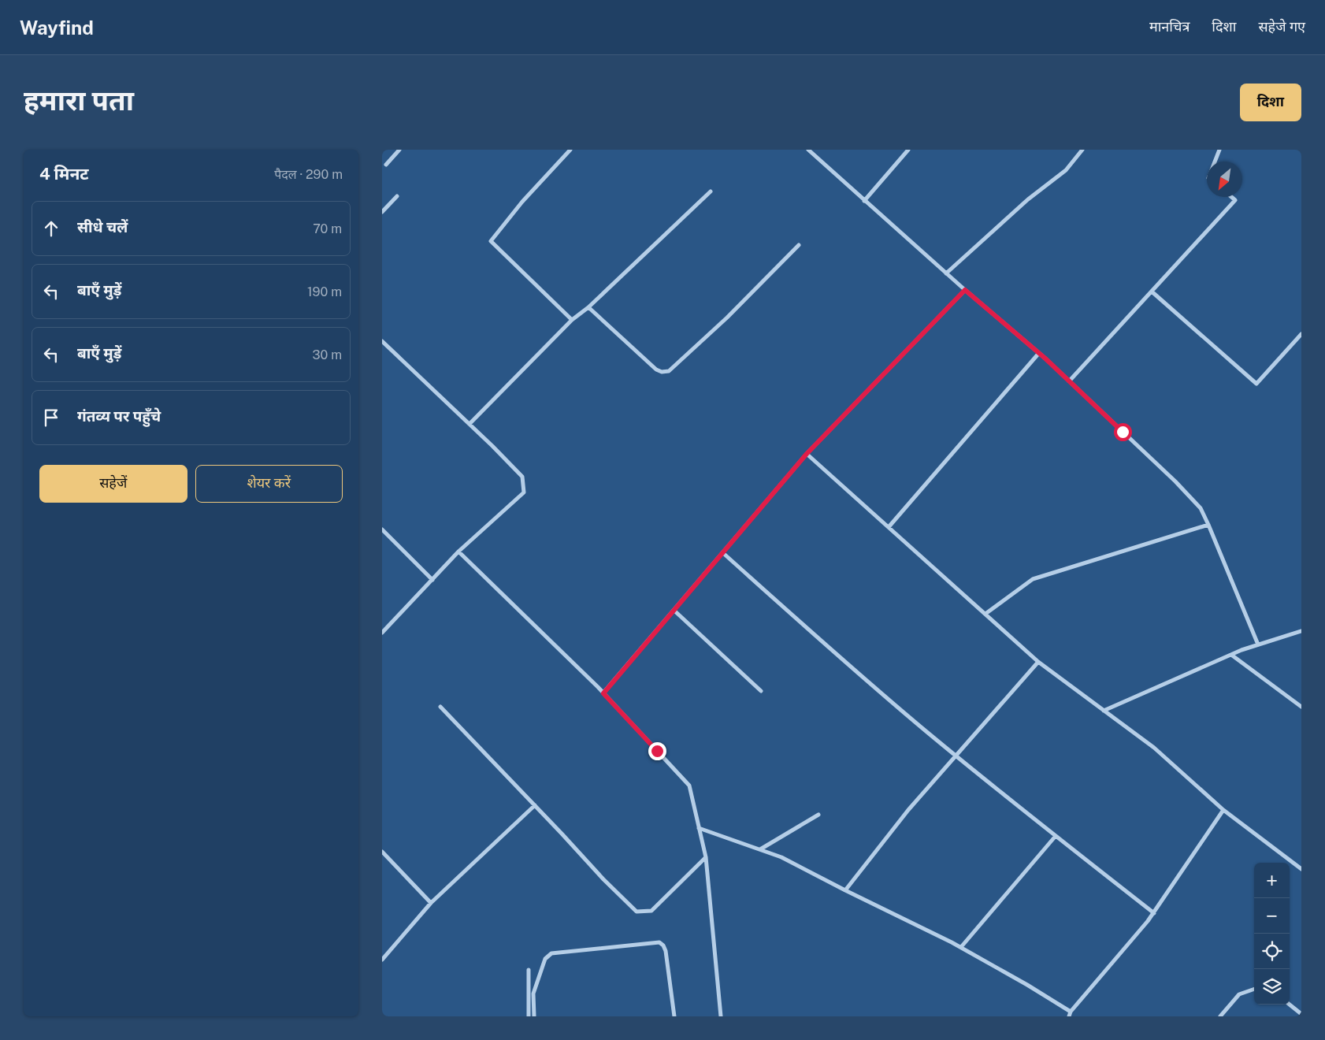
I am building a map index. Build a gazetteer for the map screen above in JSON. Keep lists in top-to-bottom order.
{
  "north": "bottom left",
  "page": {
    "header": "Wayfind",
    "nav": ["मानचित्र", "दिशा", "सहेजे गए"],
    "buttons": [
      "दिशा",
      ["सहेजें", "शेयर करें"]
    ],
    "title": "हमारा पता",
    "heading": ["4 मिनट", "पैदल · 290 m"],
    "list": [
      ["सीधे चलें", "70 m"],
      ["बाएँ मुड़ें", "190 m"],
      ["बाएँ मुड़ें", "30 m"],
      "गंतव्य पर पहुँचे"
    ],
    "map_buttons": ["+", "−"]
  }
}
